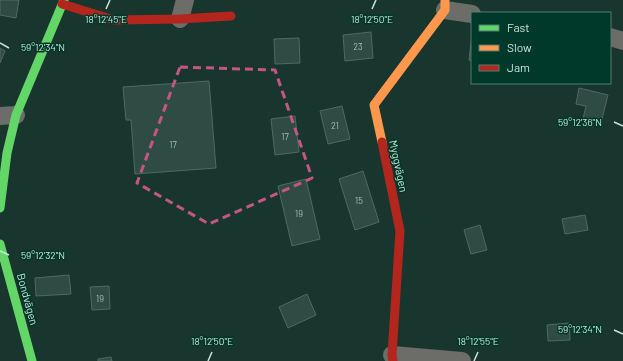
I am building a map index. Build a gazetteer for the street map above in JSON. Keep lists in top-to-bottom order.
{
  "streets": {
    "street": ["Myggvägen", "Bondvägen"]
  },
  "house_numbers": [
    "23",
    "21",
    "17",
    "17",
    "15",
    "19",
    "19"
  ],
  "legend": ["Fast", "Slow", "Jam"],
  "coordinates": [
    "18°12'45\"E",
    "18°12'50\"E",
    "59°12'34\"N",
    "59°12'36\"N",
    "59°12'32\"N",
    "18°12'55\"E"
  ]
}
